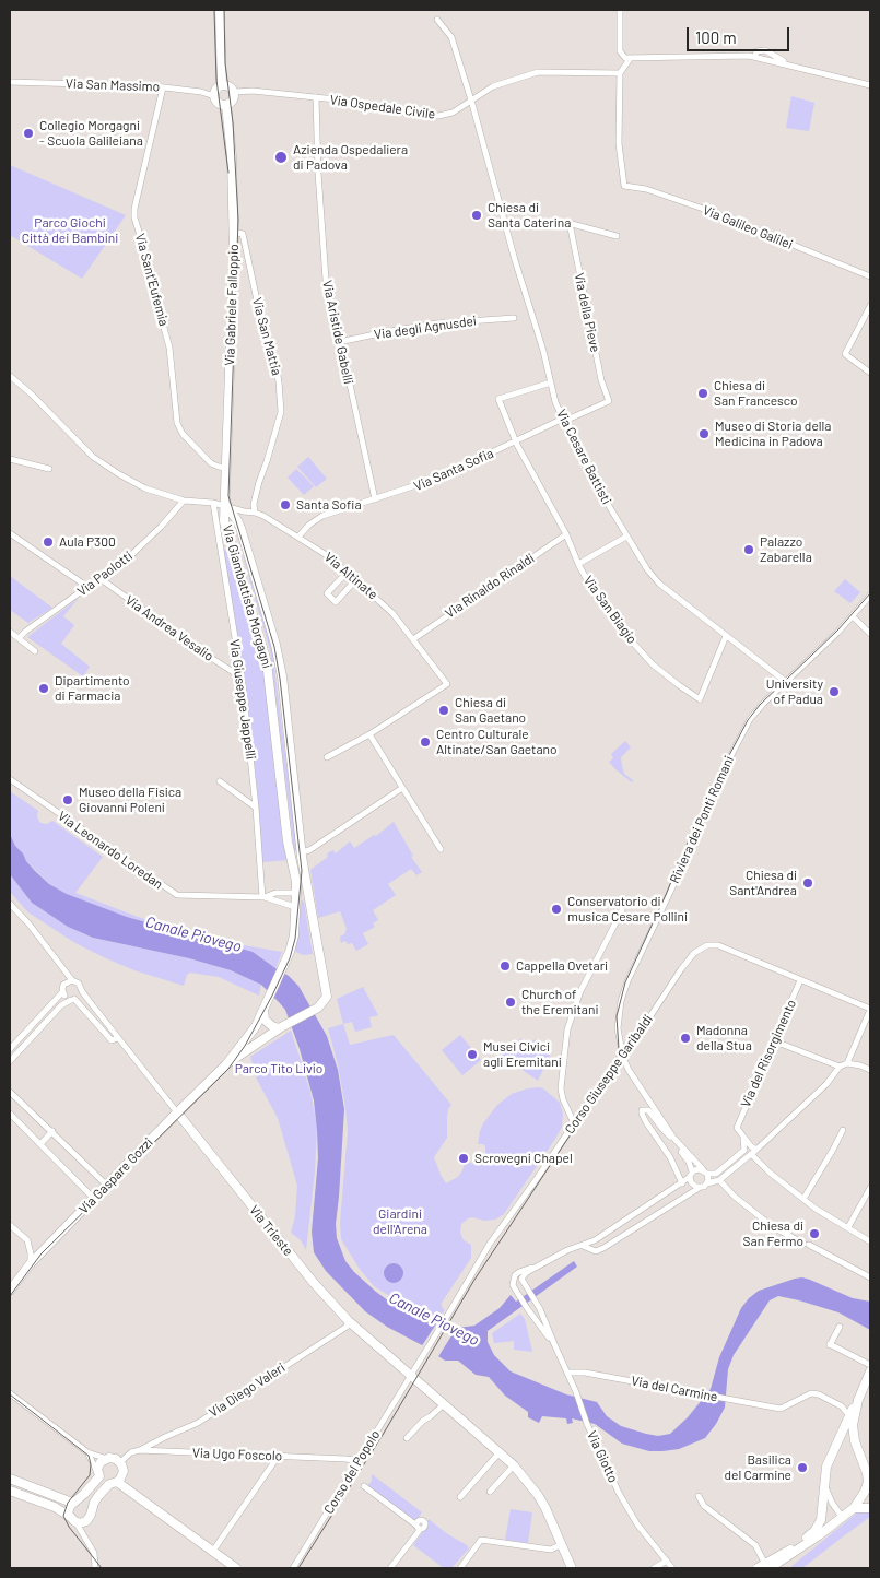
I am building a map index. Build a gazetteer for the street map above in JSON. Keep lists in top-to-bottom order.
{
  "streets": {
    "street": [
      "Via San Massimo",
      "Via Ospedale Civile",
      "Via Galileo Galilei",
      "Via Sant'Eufemia",
      "Via Gabriele Falloppio",
      "Via della Pieve",
      "Via degli Agnusdei",
      "Via Aristide Gabelli",
      "Via San Mattia",
      "Via Cesare Battisti",
      "Via Santa Sofia",
      "Via Paolotti",
      "Via Altinate",
      "Via Rinaldo Rinaldi",
      "Via Giambattista Morgagni",
      "Via San Biagio",
      "Via Andrea Vesalio",
      "Via Giuseppe Jappelli",
      "Riviera dei Ponti Romani",
      "Via Leonardo Loredan",
      "Via del Risorgimento",
      "Corso Giuseppe Garibaldi",
      "Via Gaspare Gozzi",
      "Via Trieste",
      "Via del Carmine",
      "Via Diego Valeri",
      "Via Ugo Foscolo",
      "Via Giotto",
      "Corso del Popolo"
    ]
  },
  "crossings": [
    ["Via San Massimo", "Via Ospedale Civile"],
    ["Via San Massimo", "Via Sant'Eufemia"],
    ["Via San Massimo", "Via Gabriele Falloppio"],
    ["Via Ospedale Civile", "Via Galileo Galilei"],
    ["Via Ospedale Civile", "Via Gabriele Falloppio"],
    ["Via Ospedale Civile", "Via Aristide Gabelli"],
    ["Via Ospedale Civile", "Via Cesare Battisti"],
    ["Via Sant'Eufemia", "Via Gabriele Falloppio"],
    ["Via Gabriele Falloppio", "Via San Mattia"],
    ["Via Gabriele Falloppio", "Via Altinate"],
    ["Via Gabriele Falloppio", "Via Giambattista Morgagni"],
    ["Via della Pieve", "Via Santa Sofia"],
    ["Via degli Agnusdei", "Via Aristide Gabelli"],
    ["Via Aristide Gabelli", "Via Santa Sofia"],
    ["Via San Mattia", "Via Altinate"],
    ["Via Cesare Battisti", "Via Santa Sofia"],
    ["Via Cesare Battisti", "Via San Biagio"],
    ["Via Cesare Battisti", "Riviera dei Ponti Romani"],
    ["Via Santa Sofia", "Via Altinate"],
    ["Via Santa Sofia", "Via San Biagio"],
    ["Via Paolotti", "Via Altinate"],
    ["Via Paolotti", "Via Andrea Vesalio"],
    ["Via Altinate", "Via Rinaldo Rinaldi"],
    ["Via Altinate", "Via Giambattista Morgagni"],
    ["Via Altinate", "Via Giuseppe Jappelli"],
    ["Via Rinaldo Rinaldi", "Via San Biagio"],
    ["Via Giambattista Morgagni", "Via Gaspare Gozzi"],
    ["Via Andrea Vesalio", "Via Giuseppe Jappelli"],
    ["Via Giuseppe Jappelli", "Via Leonardo Loredan"],
    ["Riviera dei Ponti Romani", "Corso Giuseppe Garibaldi"],
    ["Via del Risorgimento", "Corso Giuseppe Garibaldi"],
    ["Corso Giuseppe Garibaldi", "Via Trieste"],
    ["Corso Giuseppe Garibaldi", "Corso del Popolo"],
    ["Via Gaspare Gozzi", "Via Trieste"],
    ["Via Trieste", "Via Diego Valeri"],
    ["Via Trieste", "Corso del Popolo"],
    ["Via del Carmine", "Via Giotto"],
    ["Via Diego Valeri", "Via Ugo Foscolo"],
    ["Via Ugo Foscolo", "Corso del Popolo"]
  ],
  "water": ["Canale Piovego"],
  "parks": ["Parco Giochi Città dei Bambini", "Parco Tito Livio", "Giardini dell'Arena"],
  "places": [
    "Collegio Morgagni - Scuola Galileiana",
    "Azienda Ospedaliera di Padova",
    "Chiesa di Santa Caterina",
    "Chiesa di San Francesco",
    "Museo di Storia della Medicina in Padova",
    "Santa Sofia",
    "Aula P300",
    "Palazzo Zabarella",
    "Dipartimento di Farmacia",
    "University of Padua",
    "Chiesa di San Gaetano",
    "Centro Culturale Altinate/San Gaetano",
    "Museo della Fisica Giovanni Poleni",
    "Chiesa di Sant'Andrea",
    "Conservatorio di musica Cesare Pollini",
    "Cappella Ovetari",
    "Church of the Eremitani",
    "Madonna della Stua",
    "Musei Civici agli Eremitani",
    "Scrovegni Chapel",
    "Chiesa di San Fermo",
    "Basilica del Carmine"
  ],
  "scale_bar": "100 m"
}
